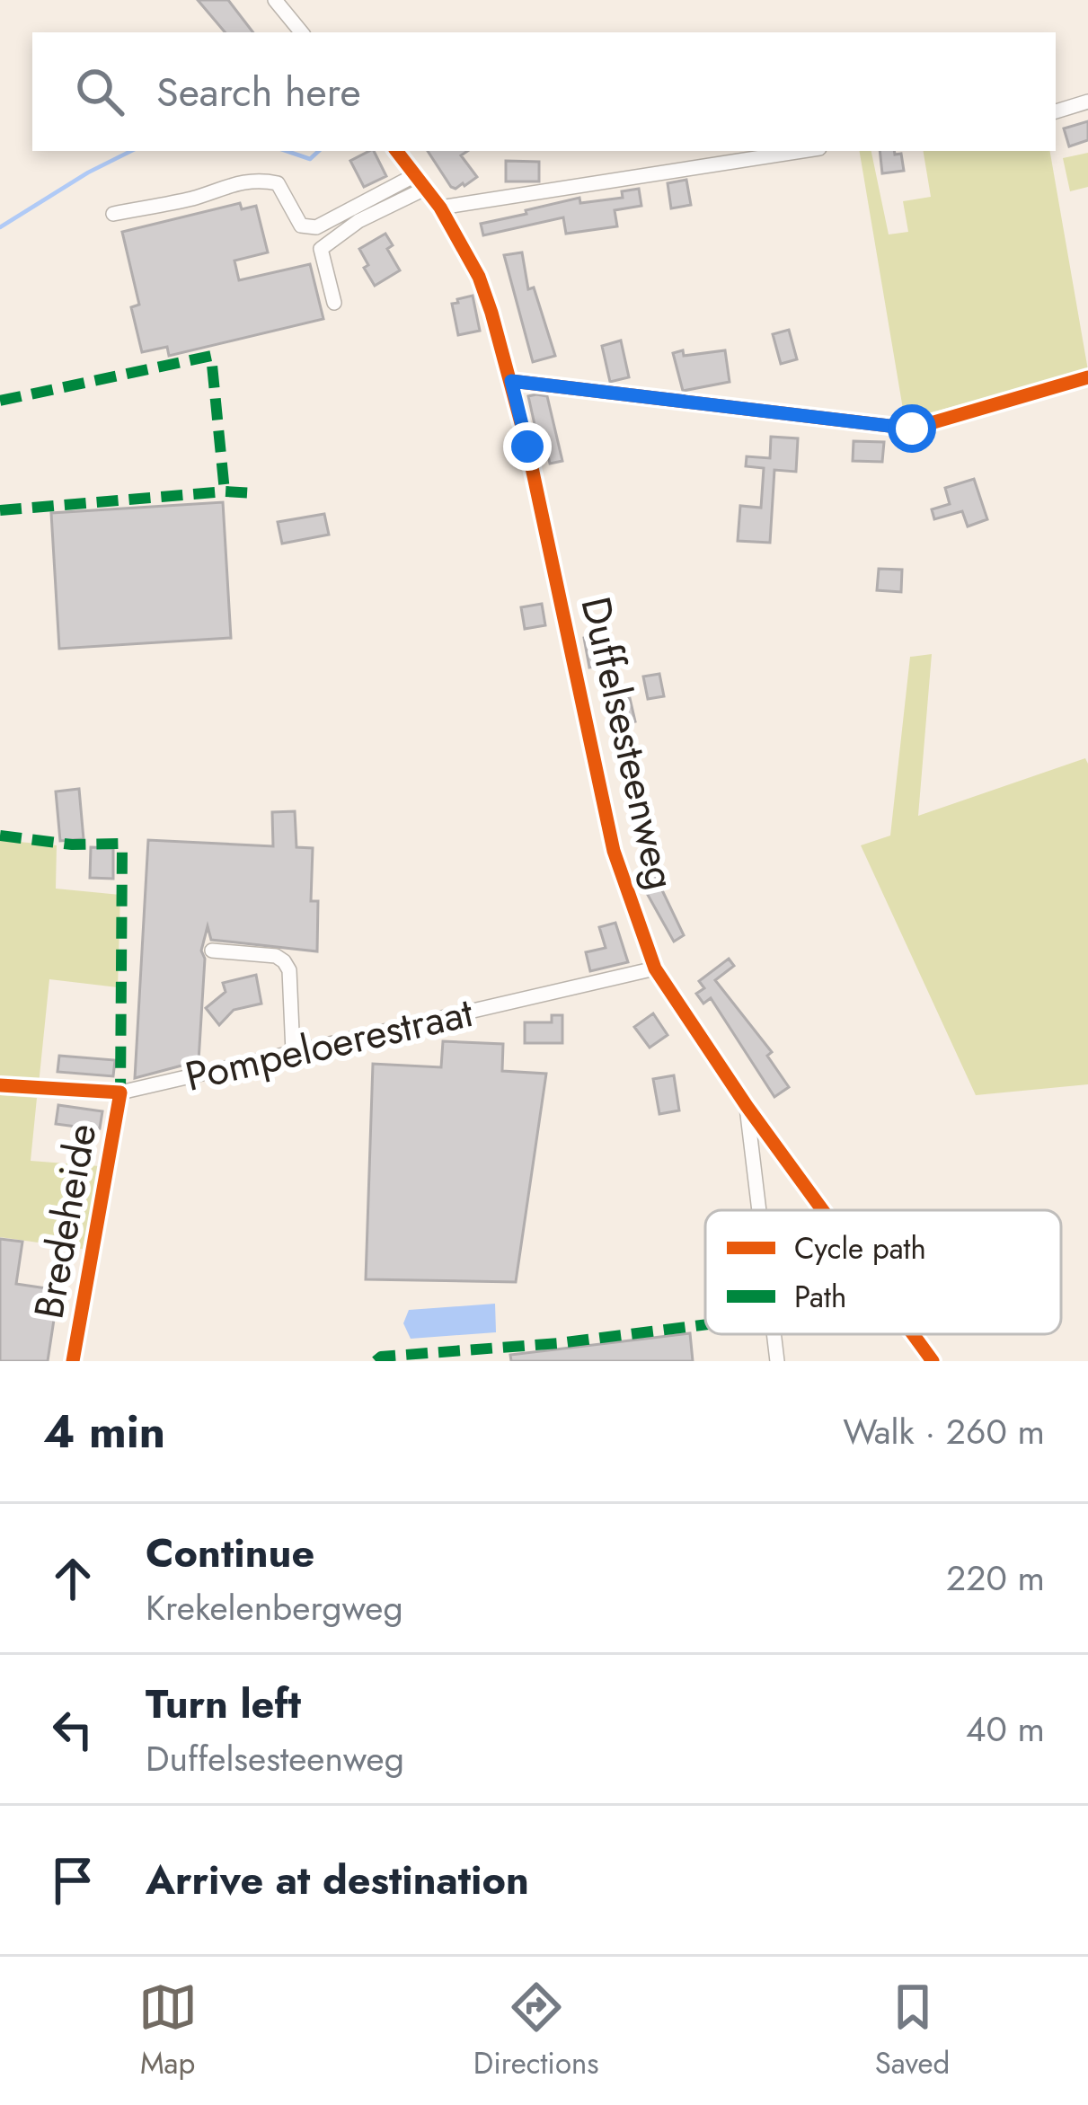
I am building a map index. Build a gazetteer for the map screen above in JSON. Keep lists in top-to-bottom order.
{
  "streets": {
    "street": ["Duffelsesteenweg", "Pompeloerestraat", "Bredeheide"]
  },
  "crossings": [
    ["Duffelsesteenweg", "Pompeloerestraat"],
    ["Pompeloerestraat", "Bredeheide"]
  ],
  "legend": ["Cycle path", "Path"],
  "page": {
    "search": "Search here",
    "heading": ["4 min", "Walk · 260 m"],
    "list": [
      ["Continue", "Krekelenbergweg", "220 m"],
      ["Turn left", "Duffelsesteenweg", "40 m"],
      "Arrive at destination"
    ],
    "nav": ["Map", "Directions", "Saved"]
  }
}
